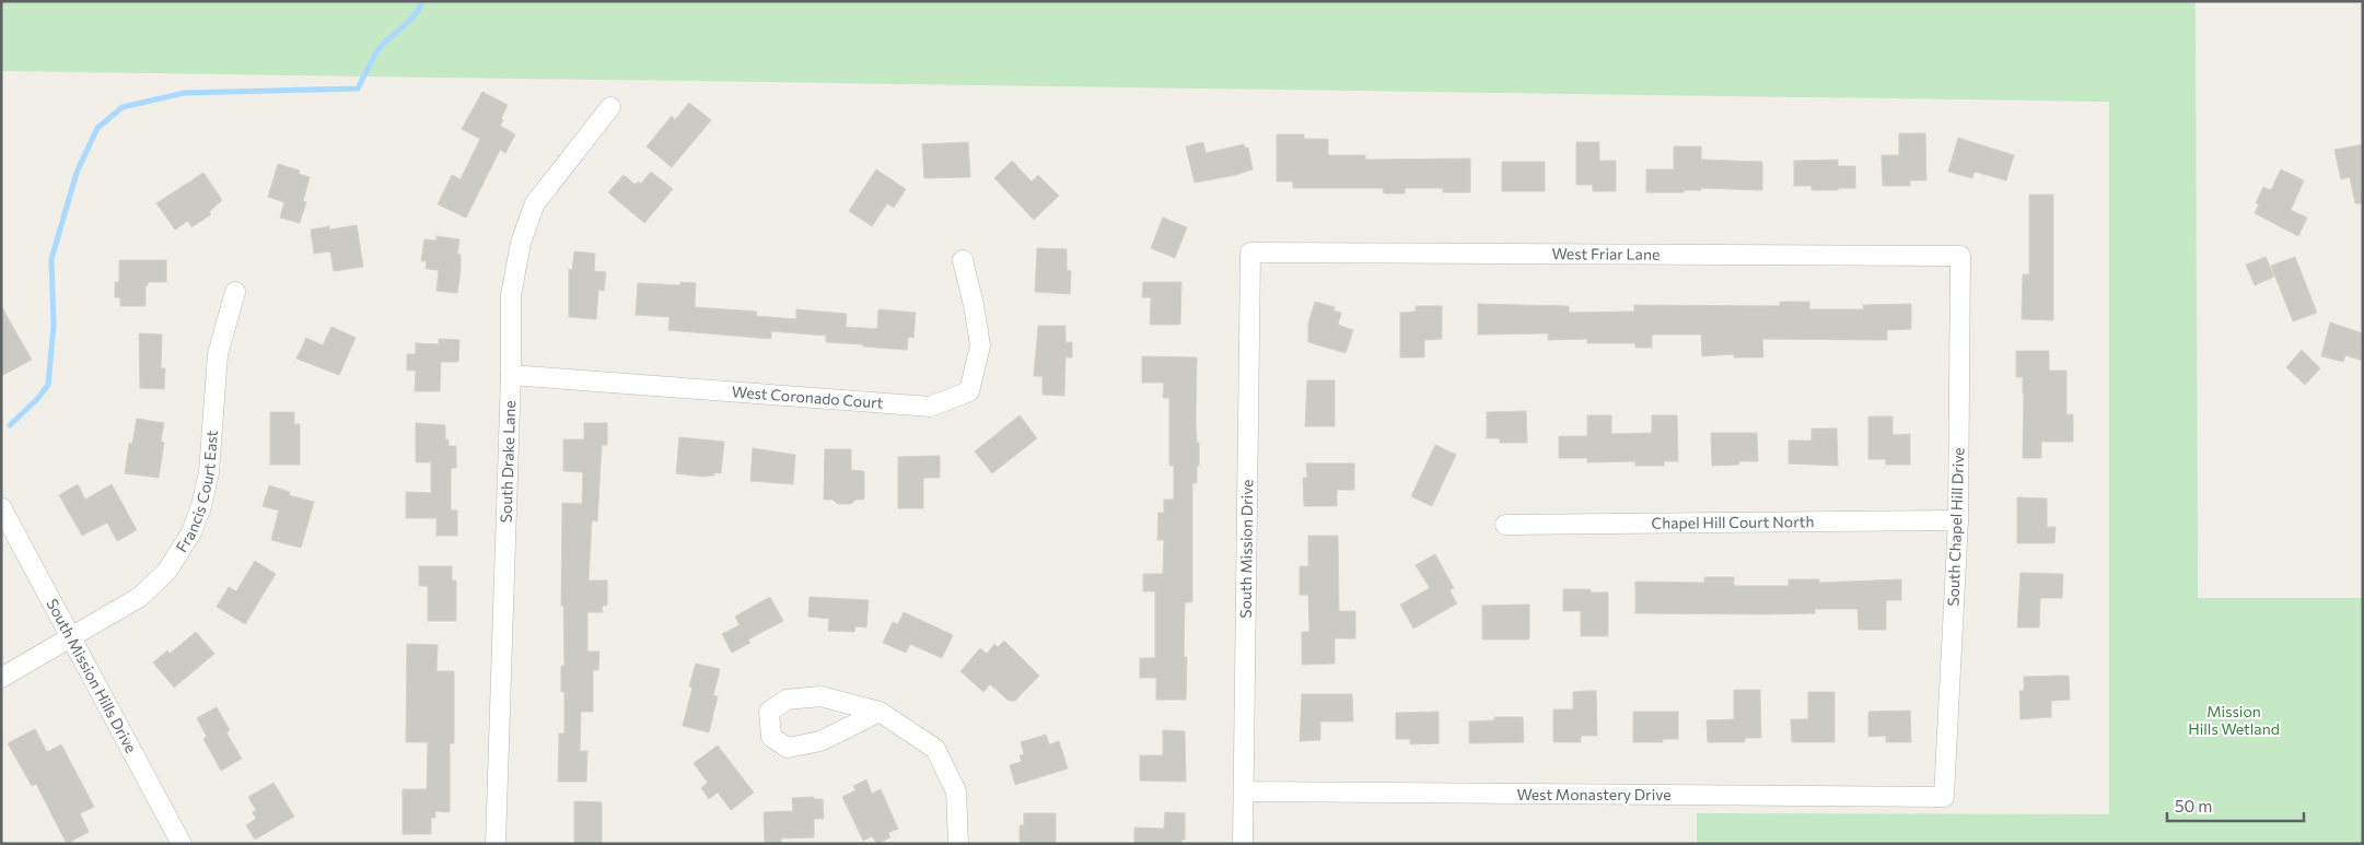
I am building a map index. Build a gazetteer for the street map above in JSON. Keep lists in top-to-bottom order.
{
  "streets": {
    "street": [
      "West Friar Lane",
      "West Coronado Court",
      "South Drake Lane",
      "Francis Court East",
      "Chapel Hill Court North",
      "South Chapel Hill Drive",
      "South Mission Drive",
      "South Mission Hills Drive",
      "West Monastery Drive"
    ]
  },
  "crossings": [
    ["West Friar Lane", "South Chapel Hill Drive"],
    ["West Friar Lane", "South Mission Drive"],
    ["West Coronado Court", "South Drake Lane"],
    ["Francis Court East", "South Mission Hills Drive"],
    ["Chapel Hill Court North", "South Chapel Hill Drive"],
    ["South Chapel Hill Drive", "West Monastery Drive"],
    ["South Mission Drive", "West Monastery Drive"]
  ],
  "parks": ["Mission Hills Wetland"],
  "scale_bar": "50 m"
}
